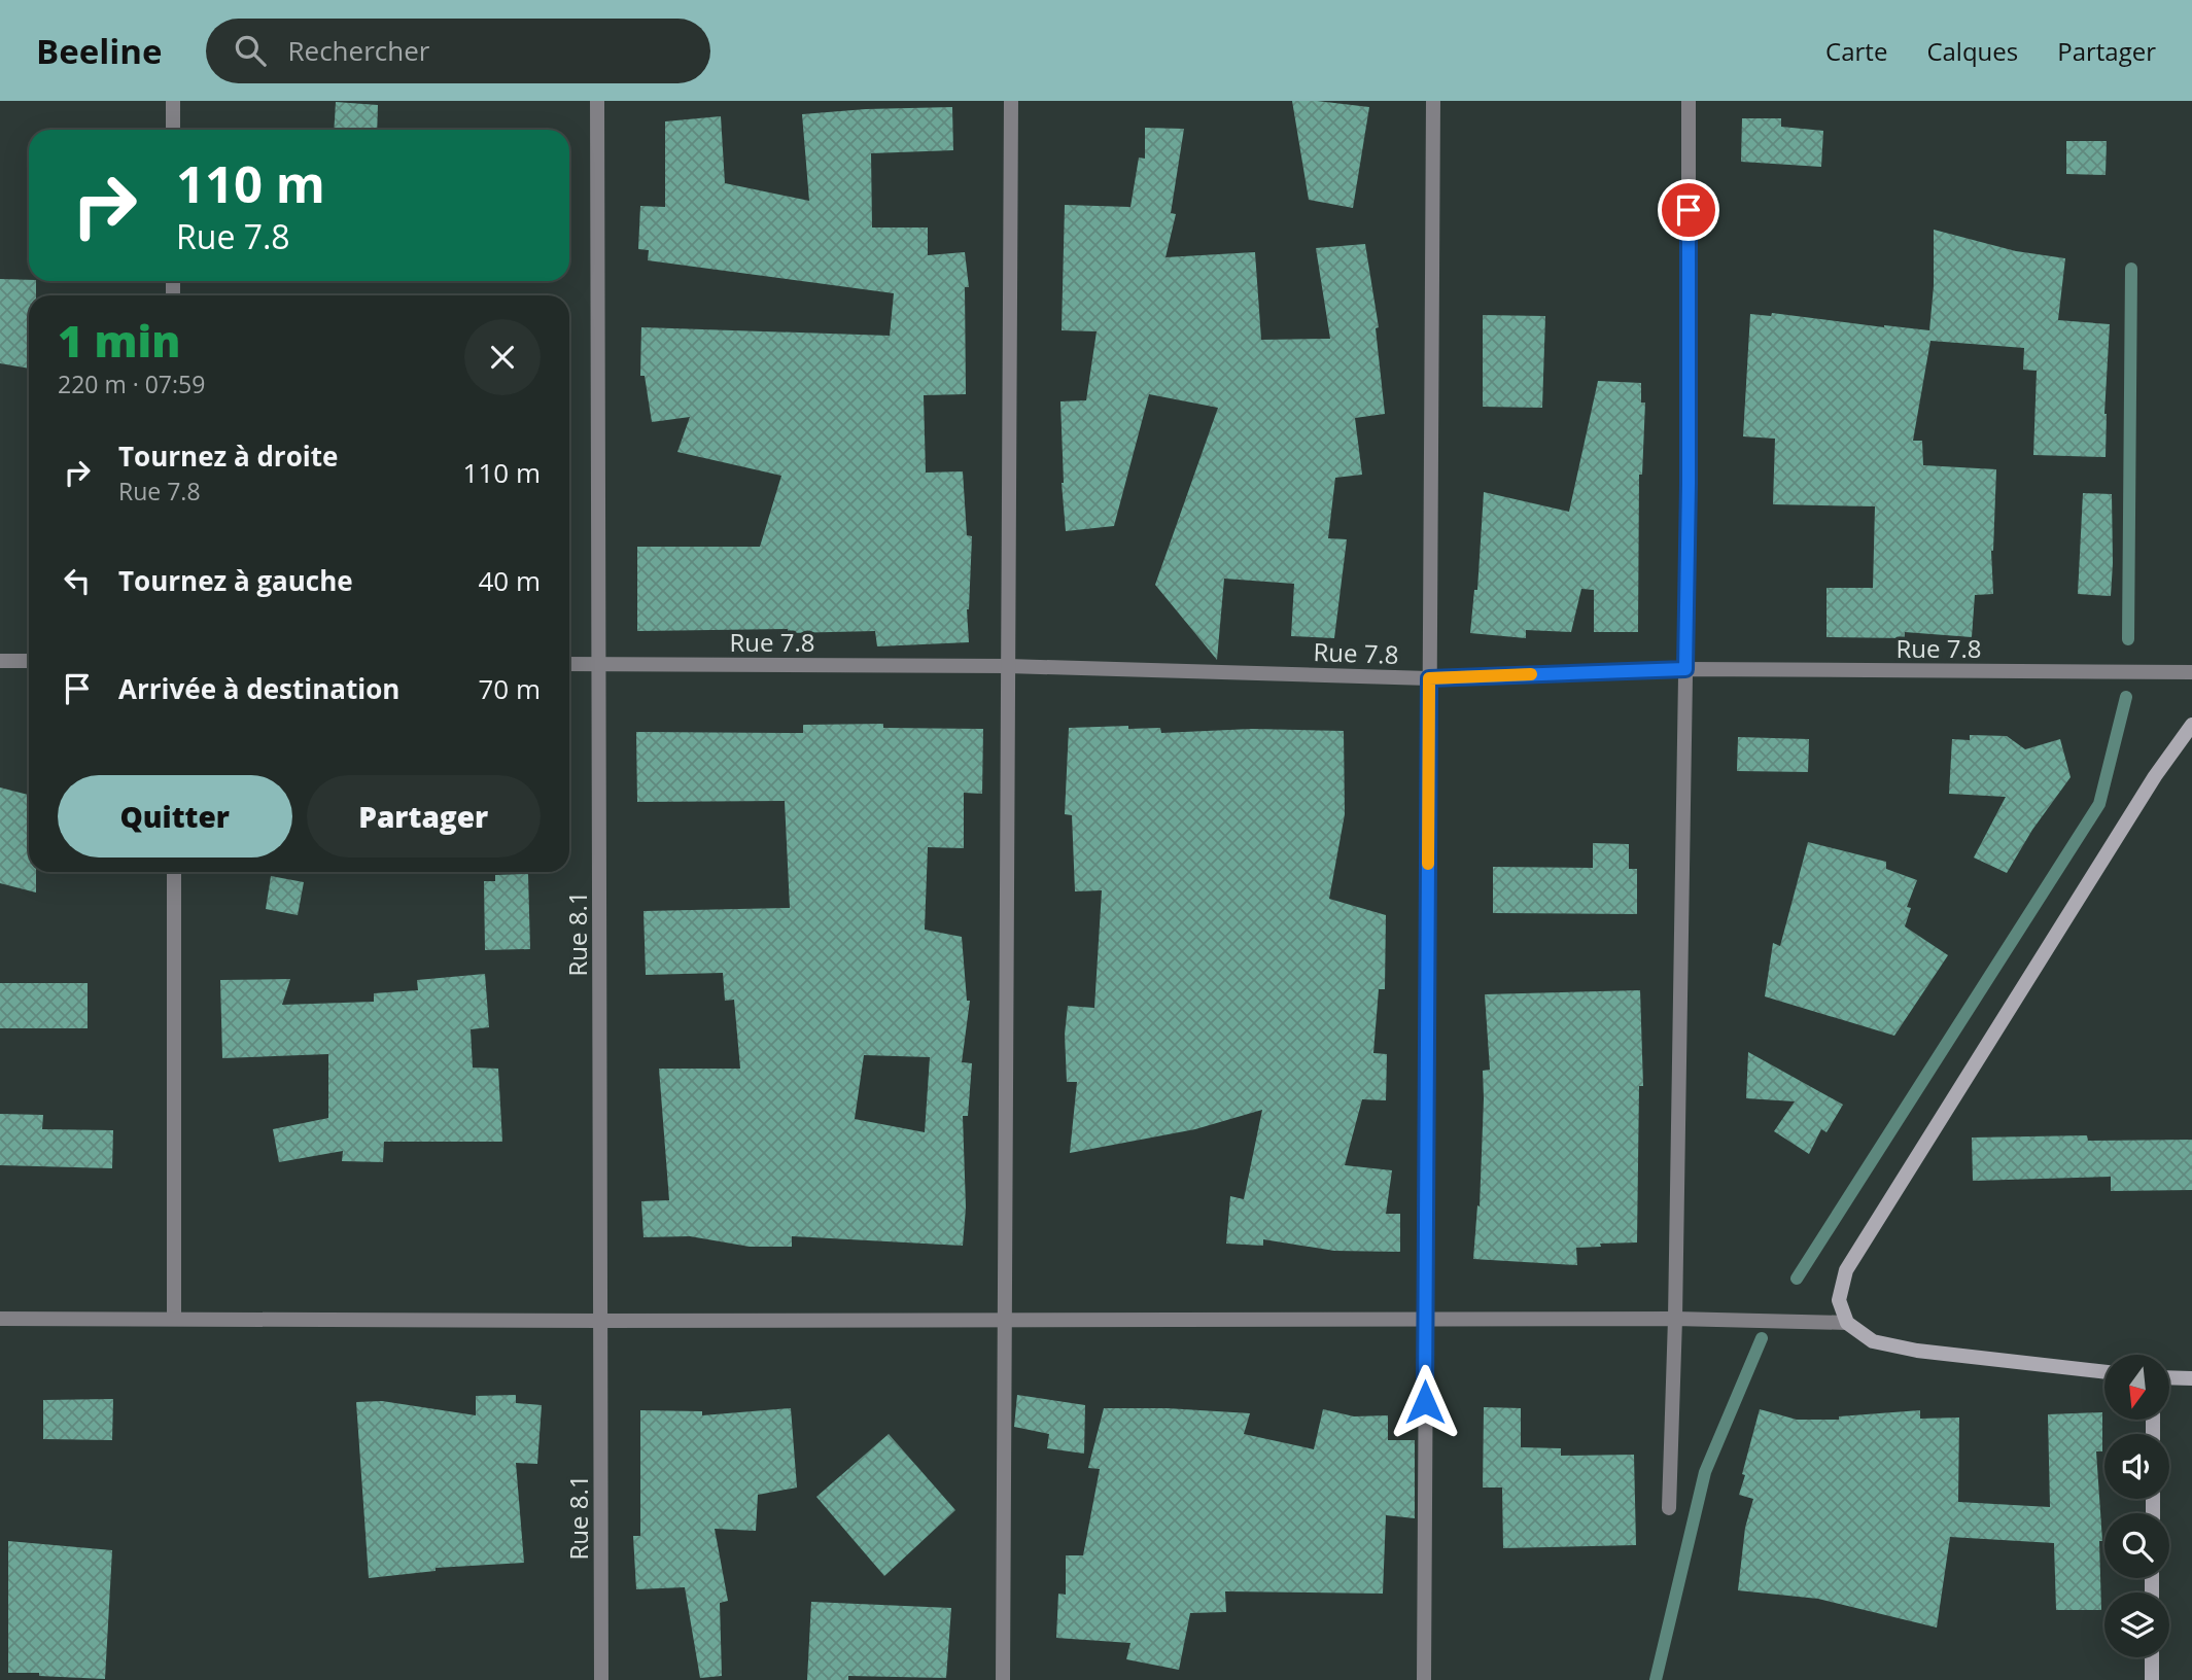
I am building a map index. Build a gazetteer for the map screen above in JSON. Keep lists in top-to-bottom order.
{
  "streets": {
    "street": ["Rue 7.8", "Rue 8.1"]
  },
  "crossings": [
    ["Rue 7.8", "Rue 8.1"]
  ],
  "north": "bottom",
  "page": {
    "header": "Beeline",
    "search": "Rechercher",
    "nav": ["Carte", "Calques", "Partager"],
    "turn": ["110 m", "Rue 7.8"],
    "heading": ["1 min", "220 m · 07:59"],
    "list": [
      {
        "name": "Tournez à droite",
        "note": "Rue 7.8",
        "value": "110 m"
      },
      {
        "name": "Tournez à gauche",
        "value": "40 m"
      },
      {
        "name": "Arrivée à destination",
        "value": "70 m"
      }
    ],
    "buttons": ["Quitter", "Partager"]
  }
}
